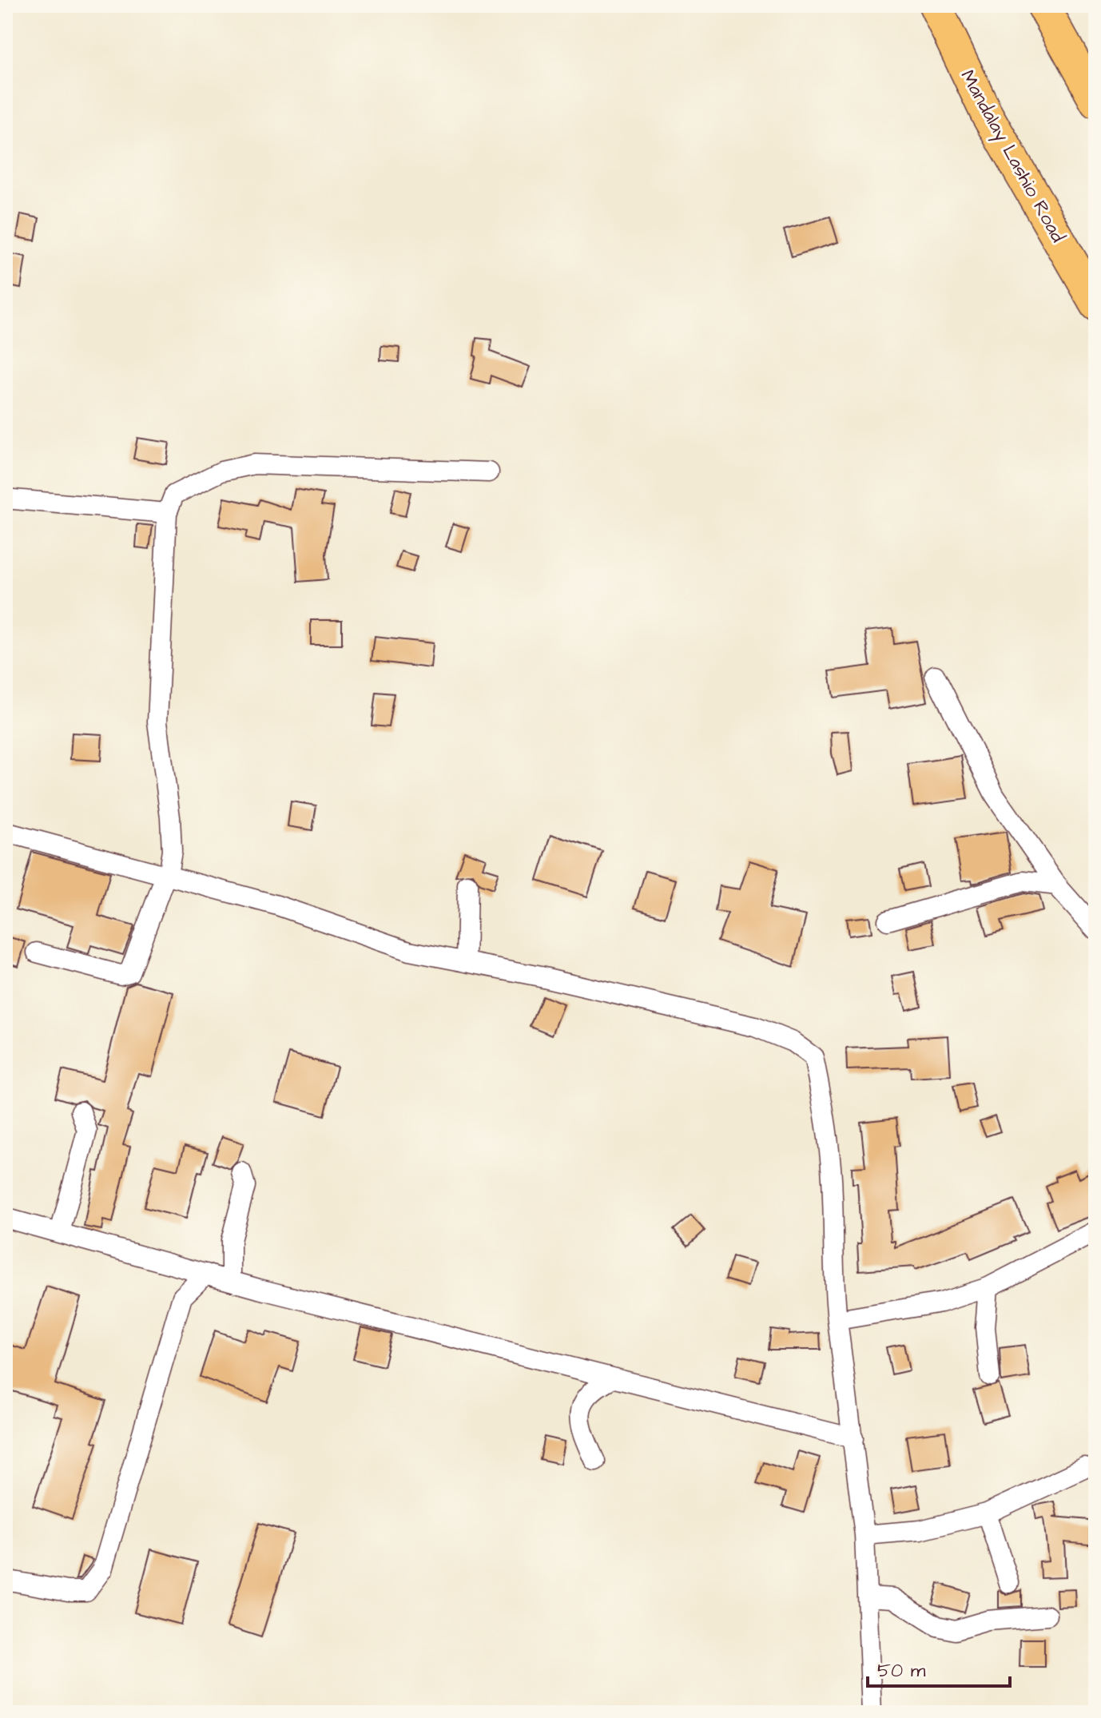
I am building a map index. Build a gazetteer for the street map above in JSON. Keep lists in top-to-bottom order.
{
  "streets": {
    "highway": ["Mandalay Lashio Road"]
  },
  "scale_bar": "50 m"
}
